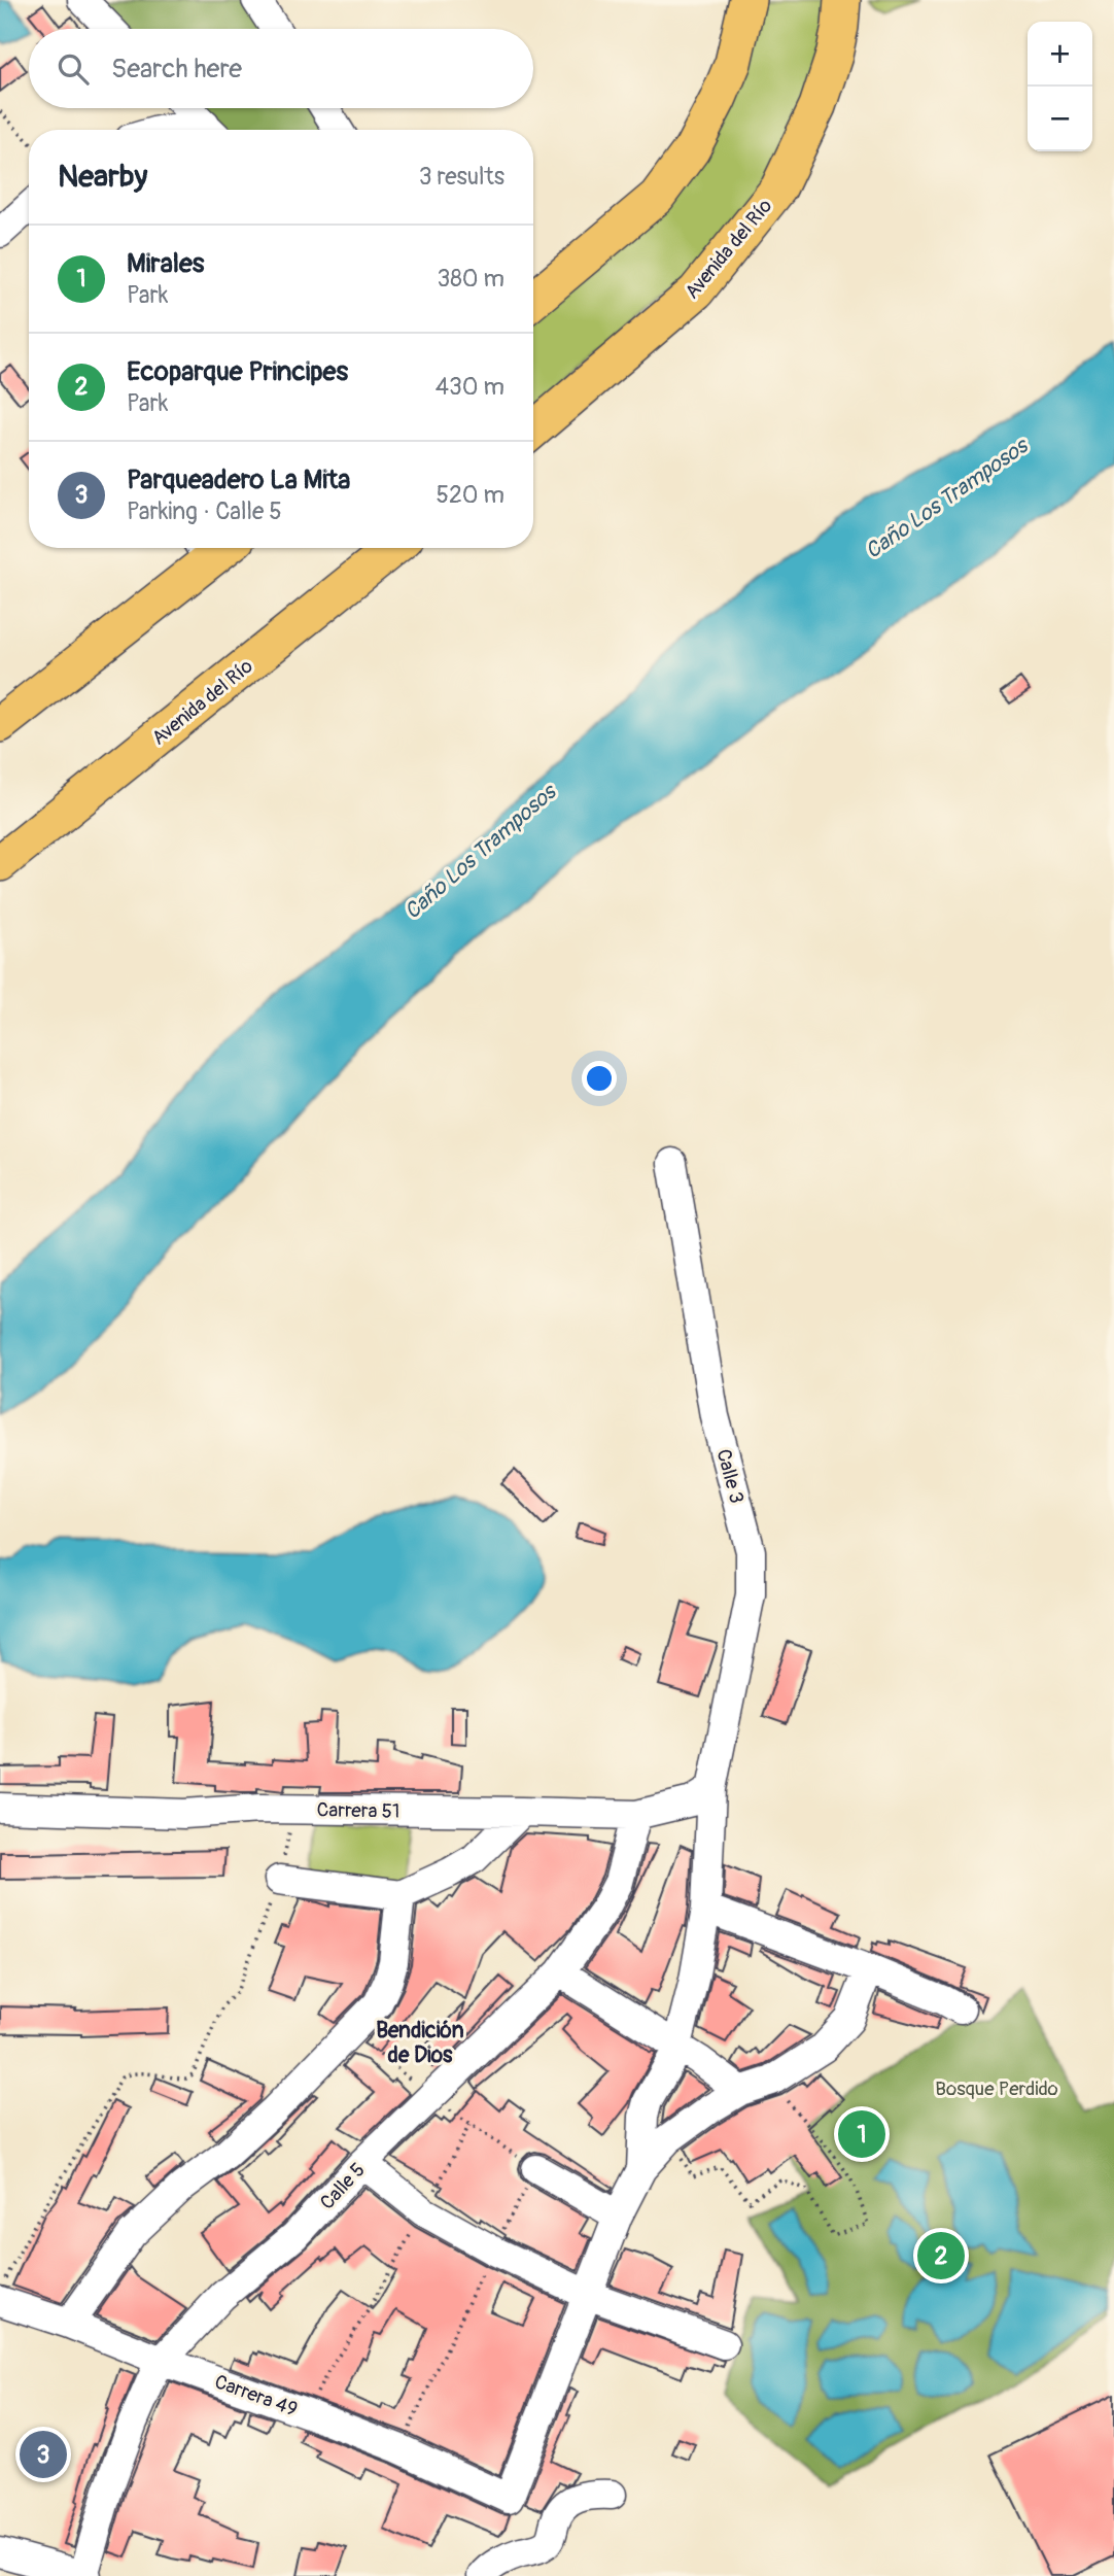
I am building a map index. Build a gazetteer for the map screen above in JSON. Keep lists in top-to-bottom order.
{
  "streets": {
    "main road": ["Avenida del Río"],
    "street": [
      "Calle 3",
      "Carrera 51",
      "Calle 5",
      "Carrera 49"
    ]
  },
  "crossings": [
    ["Calle 3", "Carrera 51"],
    ["Carrera 51", "Calle 5"],
    ["Calle 5", "Carrera 49"]
  ],
  "districts": ["Bendición de Dios"],
  "water": ["Caño Los Tramposos"],
  "parks": ["Bosque Perdido"],
  "page": {
    "map_buttons": ["+", "−"],
    "search": "Search here",
    "heading": ["Nearby", "3 results"],
    "list": [
      {
        "mark": "1",
        "name": "Mirales",
        "note": "Park",
        "value": "380 m"
      },
      {
        "mark": "2",
        "name": "Ecoparque Principes",
        "note": "Park",
        "value": "430 m"
      },
      {
        "mark": "3",
        "name": "Parqueadero La Mita",
        "note": "Parking · Calle 5",
        "value": "520 m"
      }
    ],
    "pins": ["1", "2", "3"]
  }
}
